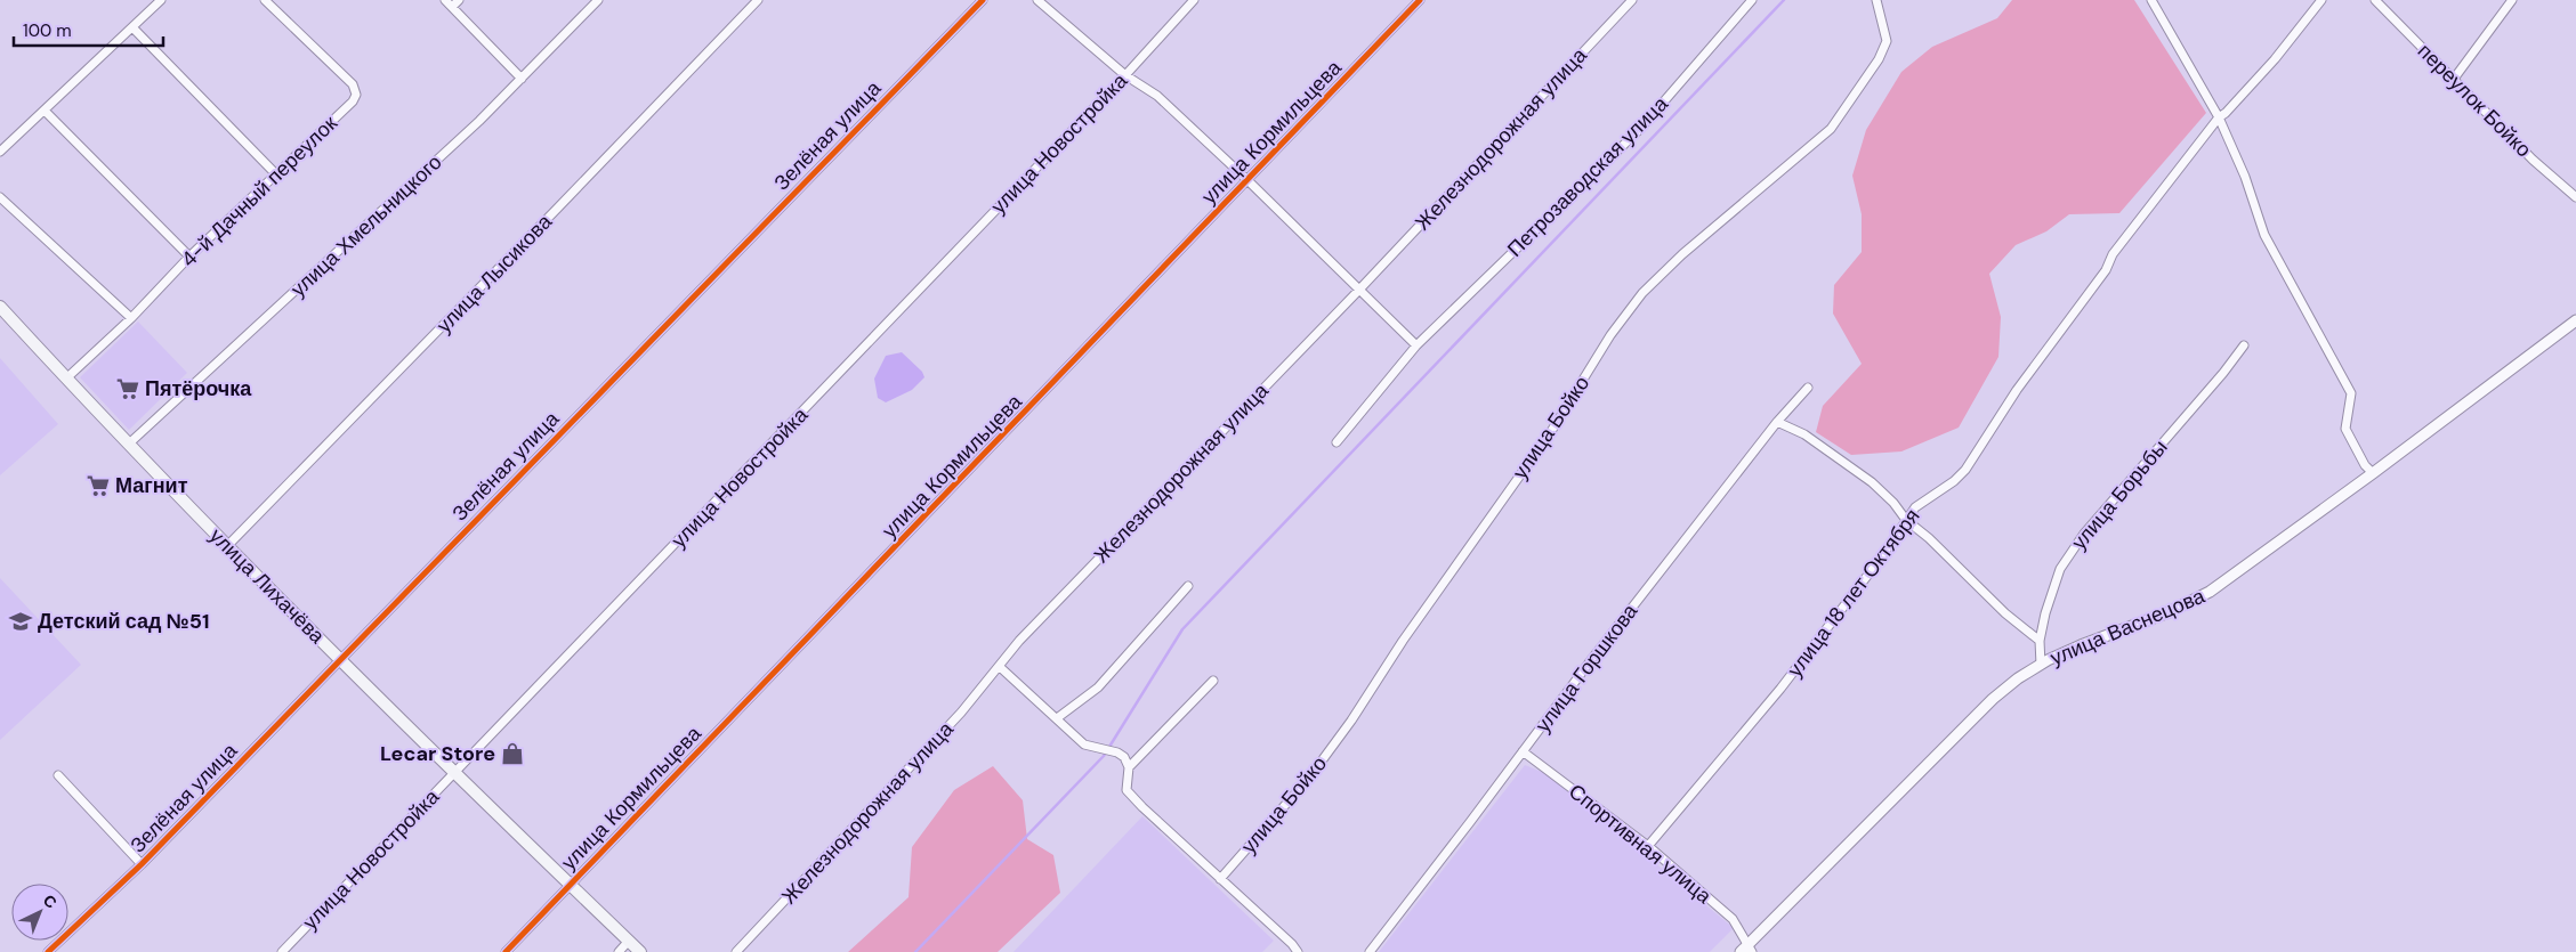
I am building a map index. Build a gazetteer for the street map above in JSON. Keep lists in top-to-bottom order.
{
  "streets": {
    "main road": ["улица Лихачёва"],
    "street": [
      "переулок Бойко",
      "улица Кормильцева",
      "Зелёная улица",
      "Железнодорожная улица",
      "улица Новостройка",
      "Петрозаводская улица",
      "4-й Дачный переулок",
      "улица Хмельницкого",
      "улица Лысикова",
      "улица Бойко",
      "улица Борьбы",
      "улица 18 лет Октября",
      "улица Васнецова",
      "улица Горшкова",
      "Спортивная улица"
    ]
  },
  "crossings": [
    ["улица Кормильцева", "улица Лихачёва"],
    ["Зелёная улица", "улица Лихачёва"],
    ["улица Новостройка", "улица Лихачёва"],
    ["4-й Дачный переулок", "улица Лихачёва"],
    ["улица Хмельницкого", "улица Лихачёва"],
    ["улица Лысикова", "улица Лихачёва"],
    ["улица Борьбы", "улица Васнецова"],
    ["улица 18 лет Октября", "Спортивная улица"],
    ["улица Васнецова", "Спортивная улица"],
    ["улица Горшкова", "Спортивная улица"]
  ],
  "places": {
    "supermarket": ["Пятёрочка", "Магнит"],
    "school or university": ["Детский сад №51"],
    "shop": ["Lecar Store"]
  },
  "scale_bar": "100 m",
  "north": "top right"
}
